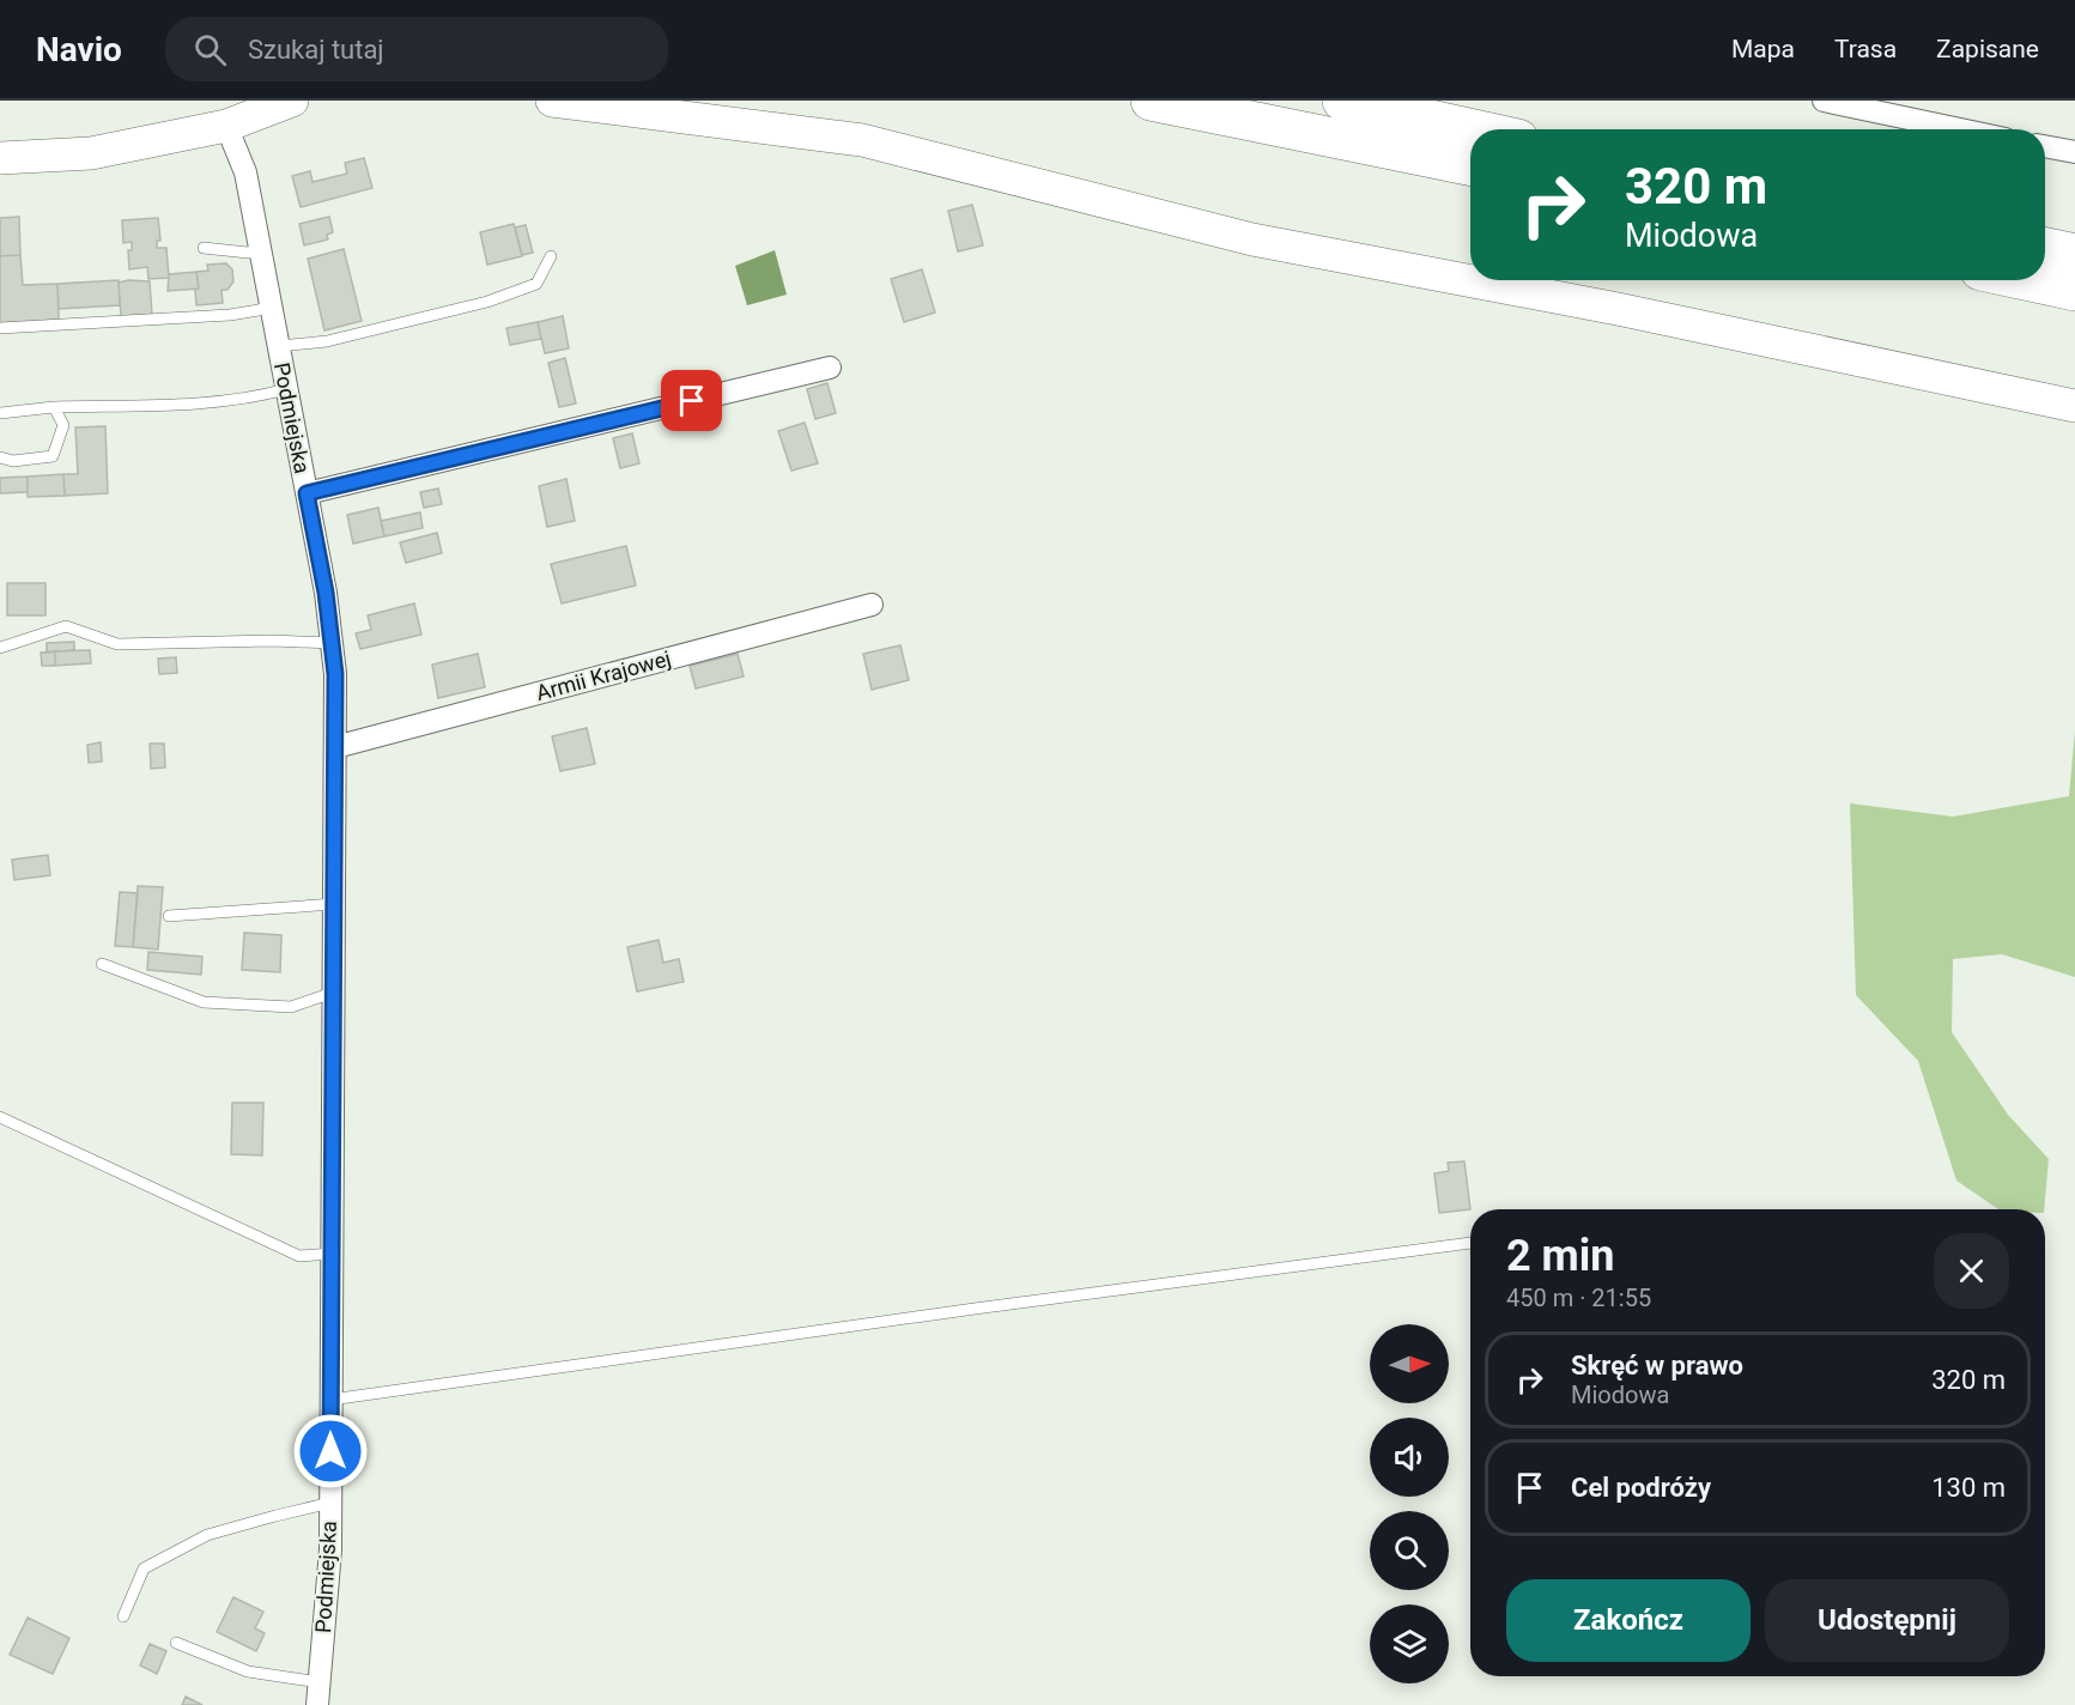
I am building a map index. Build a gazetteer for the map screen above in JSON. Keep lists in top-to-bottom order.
{
  "streets": {
    "street": ["Podmiejska", "Armii Krajowej"]
  },
  "crossings": [
    ["Podmiejska", "Armii Krajowej"]
  ],
  "north": "right",
  "page": {
    "header": "Navio",
    "search": "Szukaj tutaj",
    "nav": ["Mapa", "Trasa", "Zapisane"],
    "turn": ["320 m", "Miodowa"],
    "heading": ["2 min", "450 m · 21:55"],
    "list": [
      {
        "name": "Skręć w prawo",
        "note": "Miodowa",
        "value": "320 m"
      },
      {
        "name": "Cel podróży",
        "value": "130 m"
      }
    ],
    "buttons": ["Zakończ", "Udostępnij"]
  }
}
